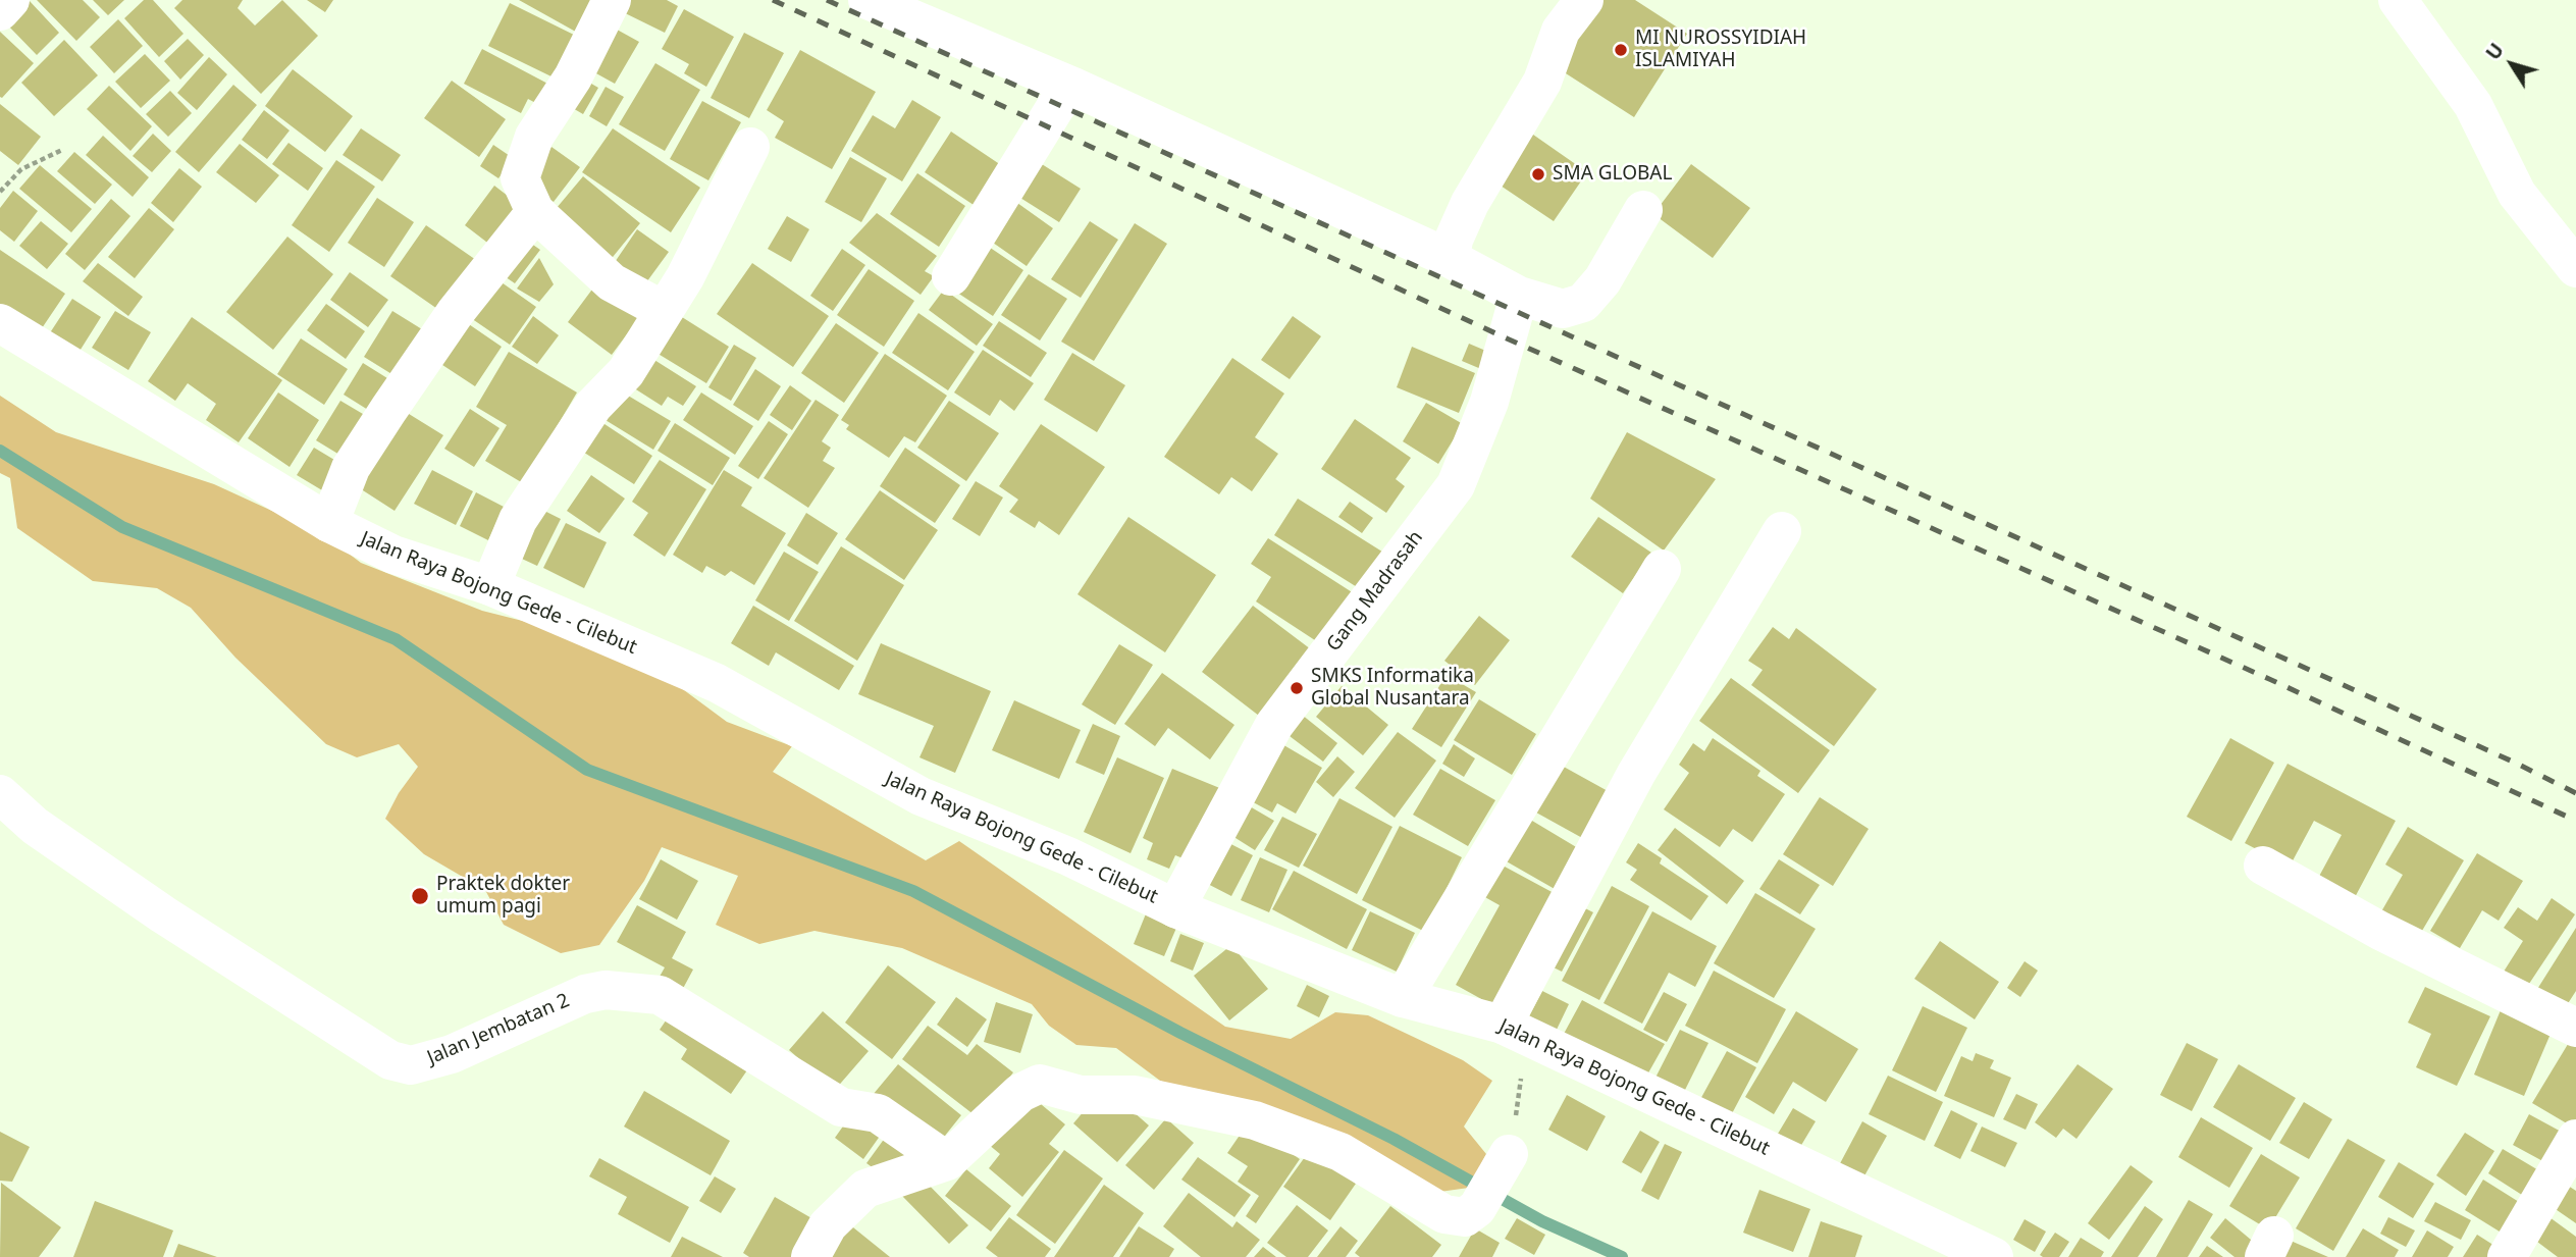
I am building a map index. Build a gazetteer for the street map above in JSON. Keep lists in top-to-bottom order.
{
  "streets": {
    "street": ["Gang Madrasah", "Jalan Raya Bojong Gede - Cilebut", "Jalan Jembatan 2"]
  },
  "crossings": [
    ["Gang Madrasah", "Jalan Raya Bojong Gede - Cilebut"]
  ],
  "places": [
    "MI NUROSSYIDIAH ISLAMIYAH",
    "SMA GLOBAL",
    "SMKS Informatika Global Nusantara",
    "Praktek dokter umum pagi"
  ],
  "north": "top left"
}
